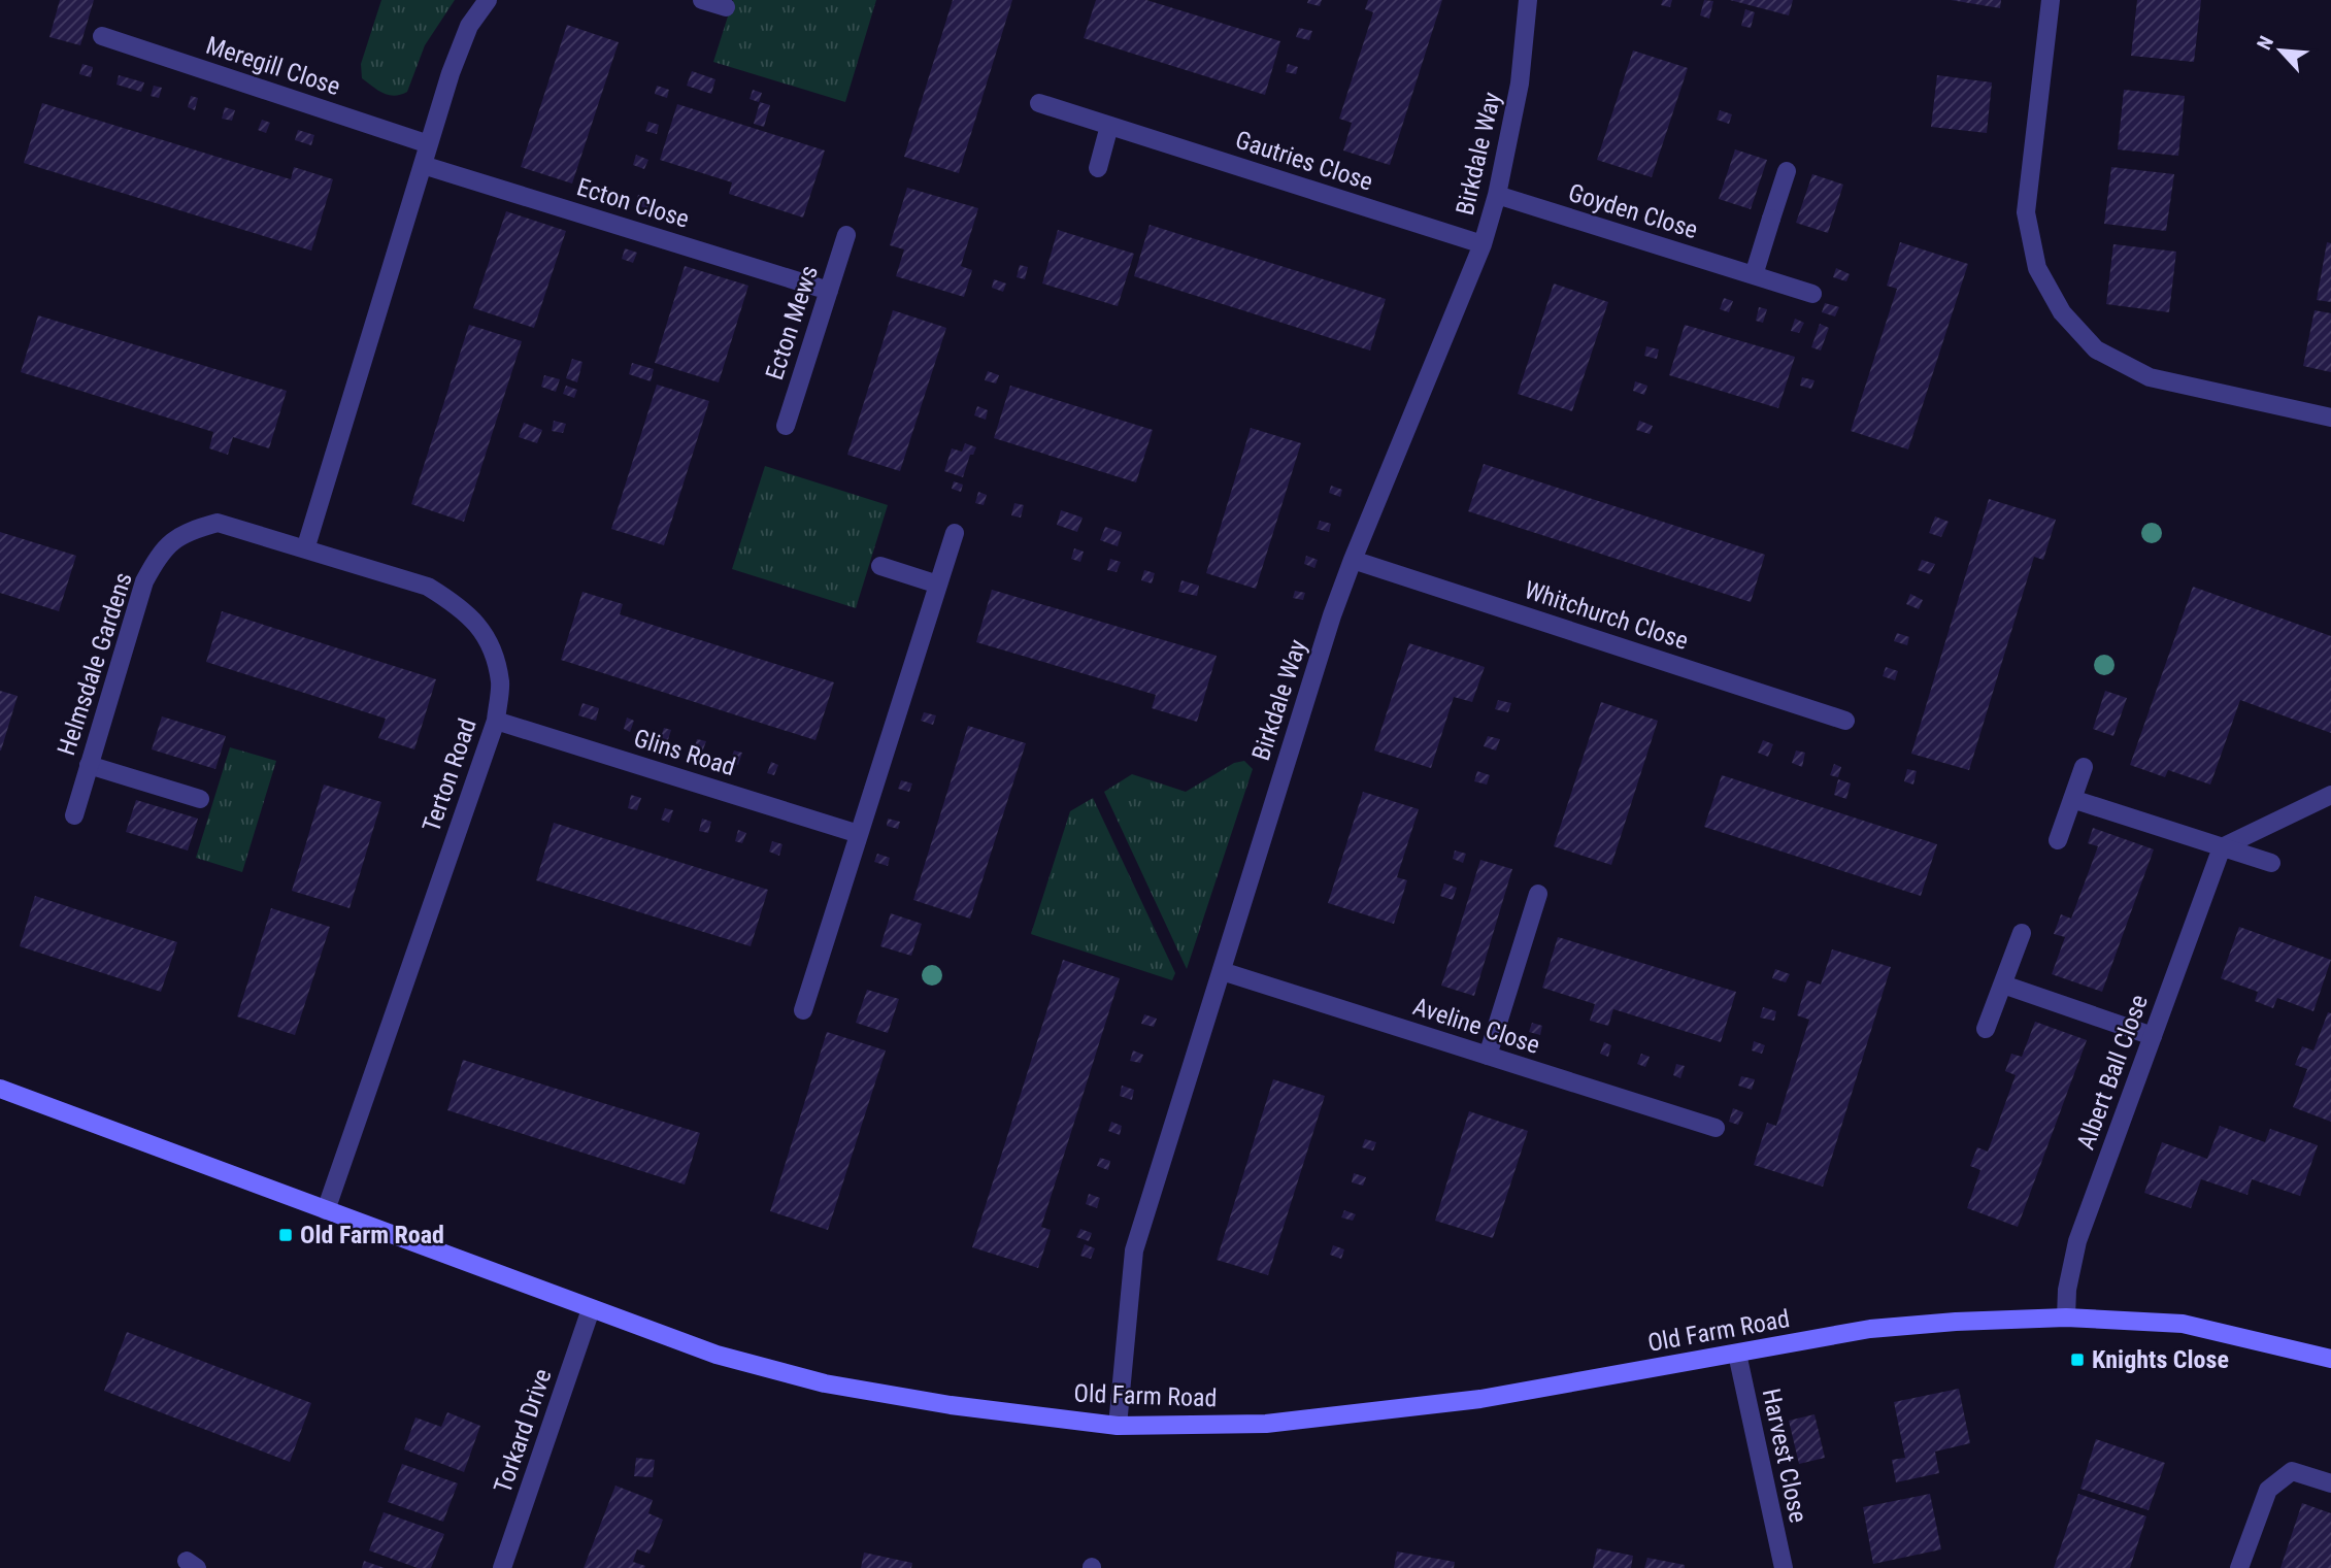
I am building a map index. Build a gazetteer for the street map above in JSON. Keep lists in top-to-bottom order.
{
  "streets": {
    "street": [
      "Meregill Close",
      "Birkdale Way",
      "Gautries Close",
      "Ecton Close",
      "Goyden Close",
      "Ecton Mews",
      "Whitchurch Close",
      "Helmsdale Gardens",
      "Glins Road",
      "Terton Road",
      "Aveline Close",
      "Albert Ball Close",
      "Old Farm Road",
      "Torkard Drive",
      "Harvest Close"
    ]
  },
  "crossings": [
    ["Birkdale Way", "Gautries Close"],
    ["Birkdale Way", "Goyden Close"],
    ["Birkdale Way", "Whitchurch Close"],
    ["Birkdale Way", "Aveline Close"],
    ["Birkdale Way", "Old Farm Road"],
    ["Ecton Close", "Ecton Mews"],
    ["Helmsdale Gardens", "Terton Road"],
    ["Glins Road", "Terton Road"],
    ["Terton Road", "Old Farm Road"],
    ["Albert Ball Close", "Old Farm Road"],
    ["Old Farm Road", "Torkard Drive"],
    ["Old Farm Road", "Harvest Close"]
  ],
  "places": {
    "transit": ["Old Farm Road", "Knights Close"]
  },
  "north": "top left"
}
